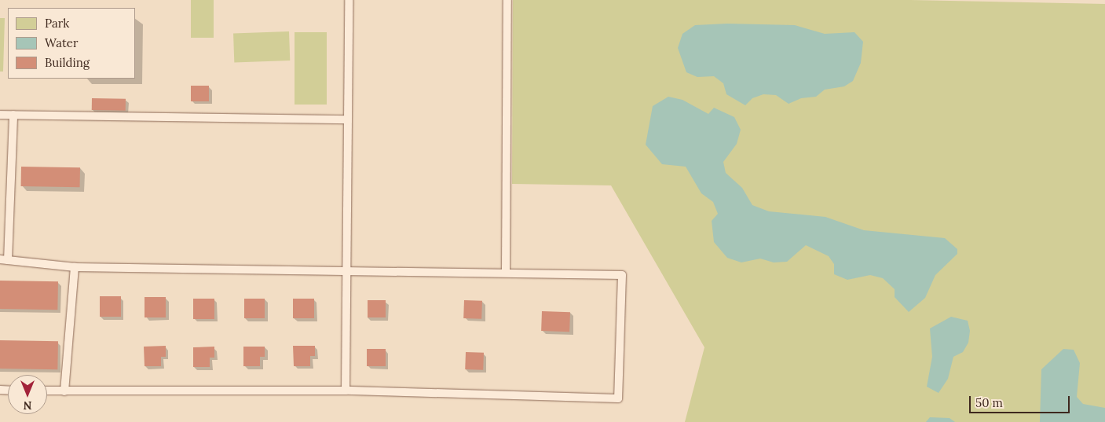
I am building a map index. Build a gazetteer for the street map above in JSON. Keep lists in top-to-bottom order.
{
  "legend": ["Park", "Water", "Building"],
  "scale_bar": "50 m",
  "north": "bottom"
}
